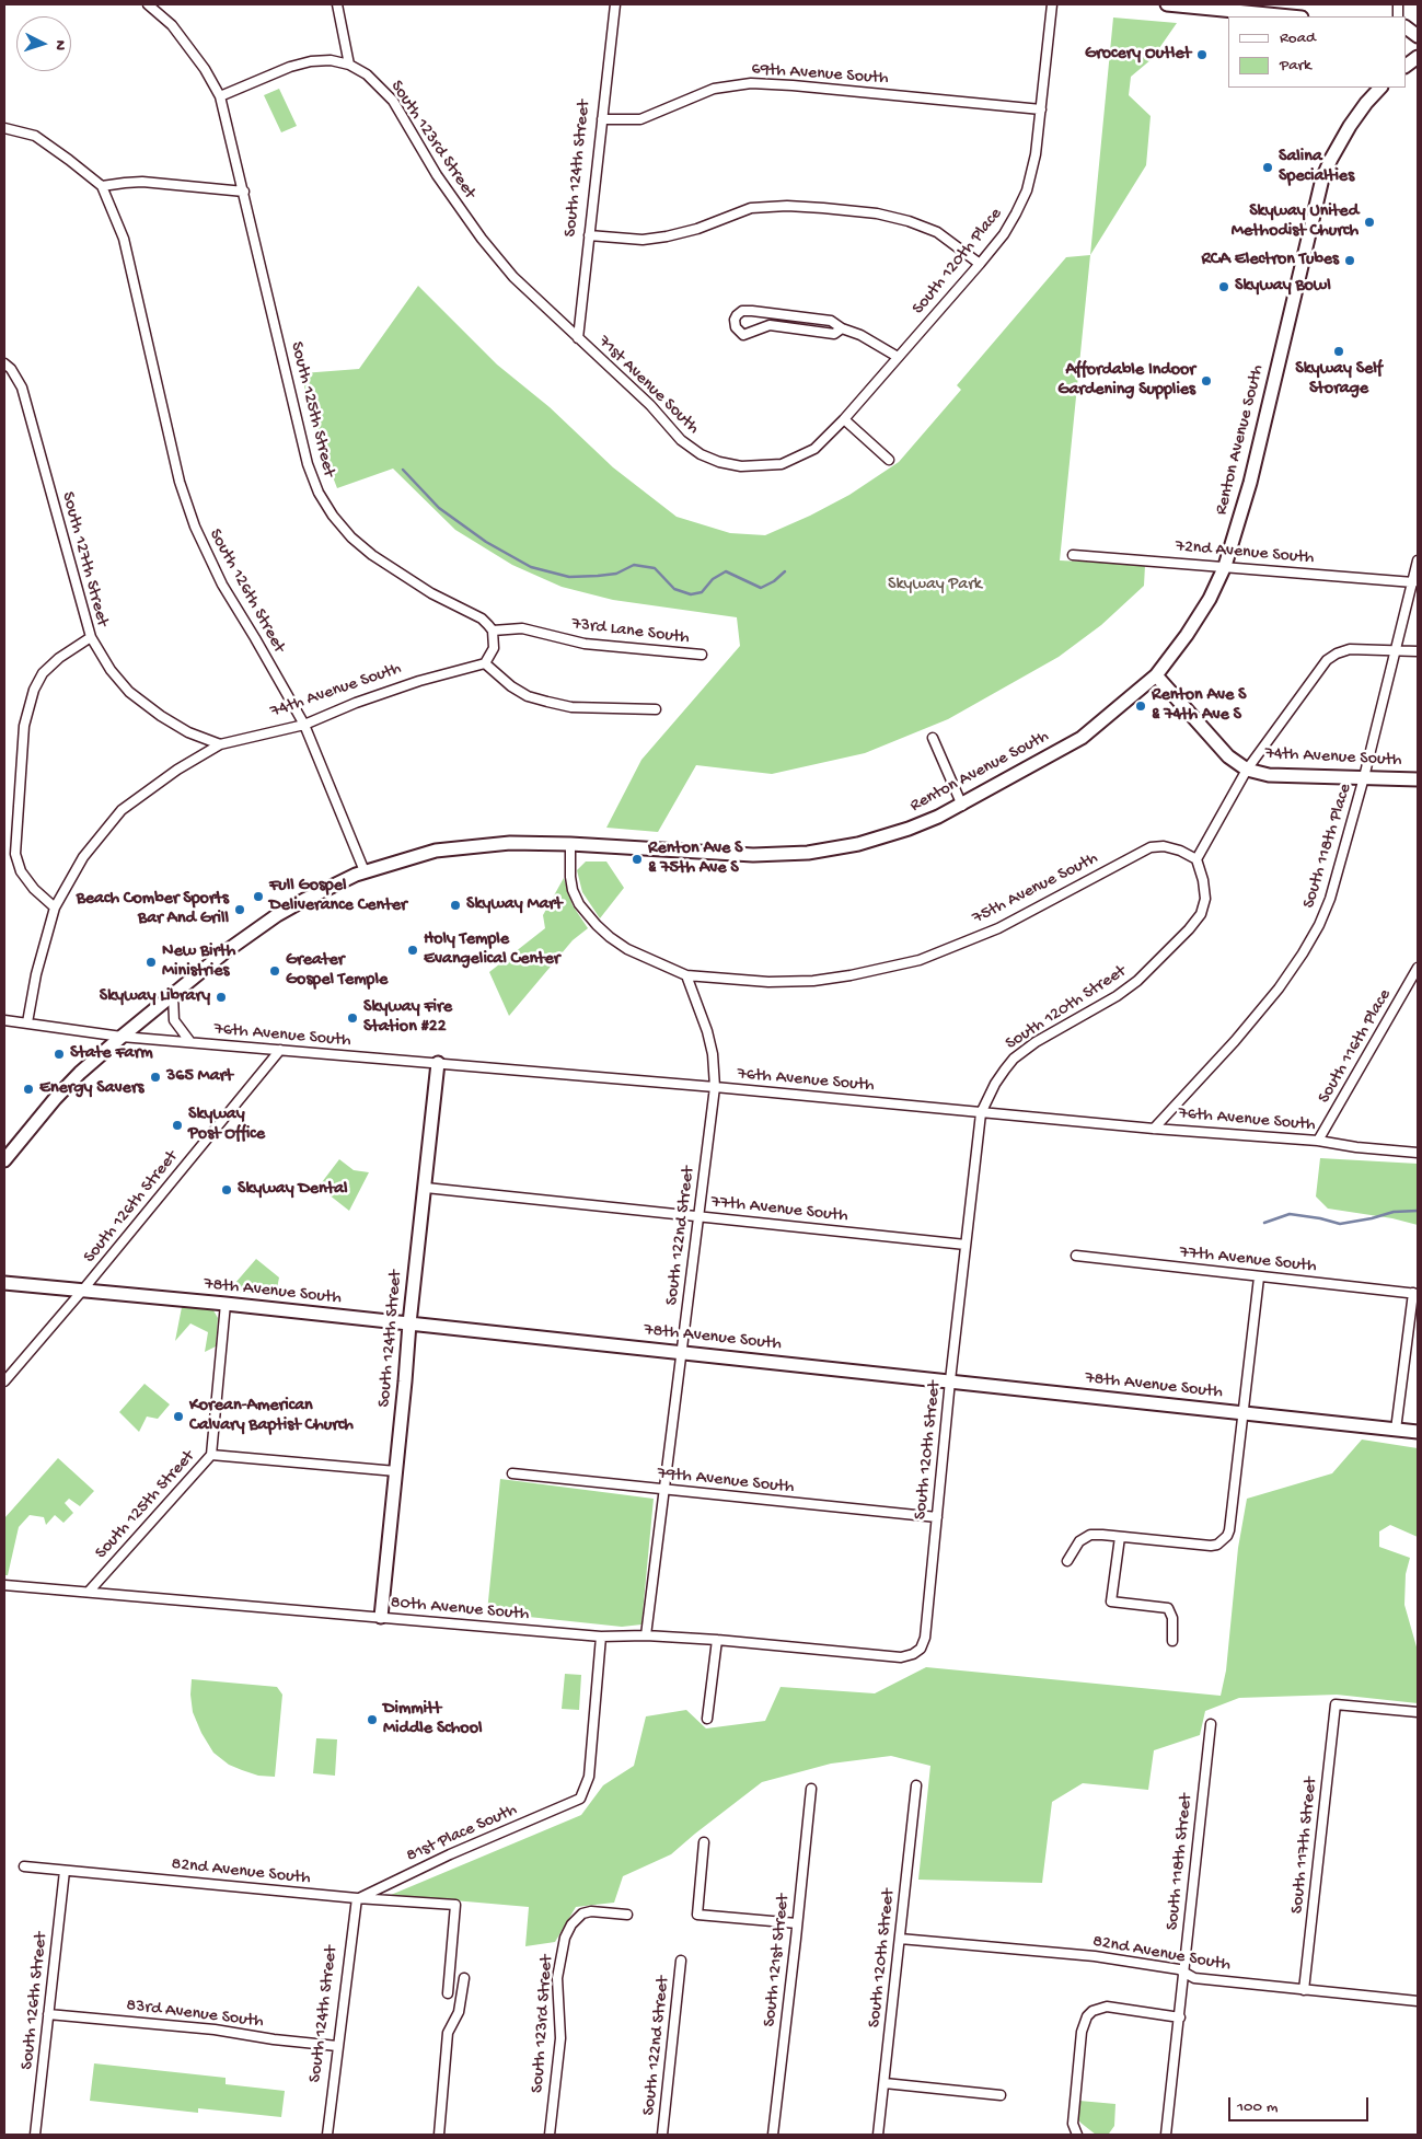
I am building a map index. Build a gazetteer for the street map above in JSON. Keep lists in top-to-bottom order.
{
  "streets": {
    "street": [
      "69th Avenue South",
      "South 123rd Street",
      "South 124th Street",
      "South 120th Place",
      "71st Avenue South",
      "South 125th Street",
      "Renton Avenue South",
      "72nd Avenue South",
      "South 127th Street",
      "South 126th Street",
      "73rd Lane South",
      "74th Avenue South",
      "South 118th Place",
      "75th Avenue South",
      "South 120th Street",
      "76th Avenue South",
      "South 116th Place",
      "77th Avenue South",
      "South 122nd Street",
      "78th Avenue South",
      "79th Avenue South",
      "80th Avenue South",
      "81st Place South",
      "South 117th Street",
      "South 118th Street",
      "82nd Avenue South",
      "South 121st Street",
      "83rd Avenue South"
    ]
  },
  "crossings": [
    ["69th Avenue South", "South 124th Street"],
    ["69th Avenue South", "South 120th Place"],
    ["South 123rd Street", "South 124th Street"],
    ["South 123rd Street", "71st Avenue South"],
    ["South 123rd Street", "South 125th Street"],
    ["South 124th Street", "71st Avenue South"],
    ["South 124th Street", "76th Avenue South"],
    ["South 124th Street", "77th Avenue South"],
    ["South 124th Street", "78th Avenue South"],
    ["South 124th Street", "80th Avenue South"],
    ["South 124th Street", "81st Place South"],
    ["South 124th Street", "82nd Avenue South"],
    ["South 124th Street", "83rd Avenue South"],
    ["South 120th Place", "71st Avenue South"],
    ["South 125th Street", "73rd Lane South"],
    ["South 125th Street", "78th Avenue South"],
    ["South 125th Street", "80th Avenue South"],
    ["Renton Avenue South", "72nd Avenue South"],
    ["Renton Avenue South", "South 126th Street"],
    ["Renton Avenue South", "74th Avenue South"],
    ["Renton Avenue South", "75th Avenue South"],
    ["Renton Avenue South", "76th Avenue South"],
    ["South 127th Street", "74th Avenue South"],
    ["South 126th Street", "74th Avenue South"],
    ["South 126th Street", "76th Avenue South"],
    ["South 126th Street", "78th Avenue South"],
    ["South 126th Street", "82nd Avenue South"],
    ["South 126th Street", "83rd Avenue South"],
    ["74th Avenue South", "South 118th Place"],
    ["South 118th Place", "76th Avenue South"],
    ["75th Avenue South", "South 120th Street"],
    ["75th Avenue South", "South 122nd Street"],
    ["South 120th Street", "76th Avenue South"],
    ["South 120th Street", "77th Avenue South"],
    ["South 120th Street", "78th Avenue South"],
    ["South 120th Street", "79th Avenue South"],
    ["South 120th Street", "80th Avenue South"],
    ["South 120th Street", "82nd Avenue South"],
    ["76th Avenue South", "South 116th Place"],
    ["76th Avenue South", "South 122nd Street"],
    ["77th Avenue South", "South 122nd Street"],
    ["South 122nd Street", "78th Avenue South"],
    ["South 122nd Street", "79th Avenue South"],
    ["South 122nd Street", "80th Avenue South"],
    ["80th Avenue South", "81st Place South"],
    ["81st Place South", "82nd Avenue South"],
    ["South 117th Street", "82nd Avenue South"],
    ["South 118th Street", "82nd Avenue South"]
  ],
  "parks": ["Skyway Park"],
  "places": [
    "Grocery Outlet",
    "Salina Specialties",
    "Skyway United Methodist Church",
    "RCA Electron Tubes",
    "Skyway Bowl",
    "Skyway Self Storage",
    "Affordable Indoor Gardening Supplies",
    "Renton Ave S & 74th Ave S",
    "Renton Ave S & 75th Ave S",
    "Full Gospel Deliverance Center",
    "Skyway Mart",
    "Beach Comber Sports Bar And Grill",
    "Holy Temple Evangelical Center",
    "New Birth Ministries",
    "Greater Gospel Temple",
    "Skyway Library",
    "Skyway Fire Station #22",
    "State Farm",
    "365 Mart",
    "Energy Savers",
    "Skyway Post Office",
    "Skyway Dental",
    "Korean-American Calvary Baptist Church",
    "Dimmitt Middle School"
  ],
  "legend": ["Road", "Park"],
  "scale_bar": "100 m",
  "north": "right"
}
